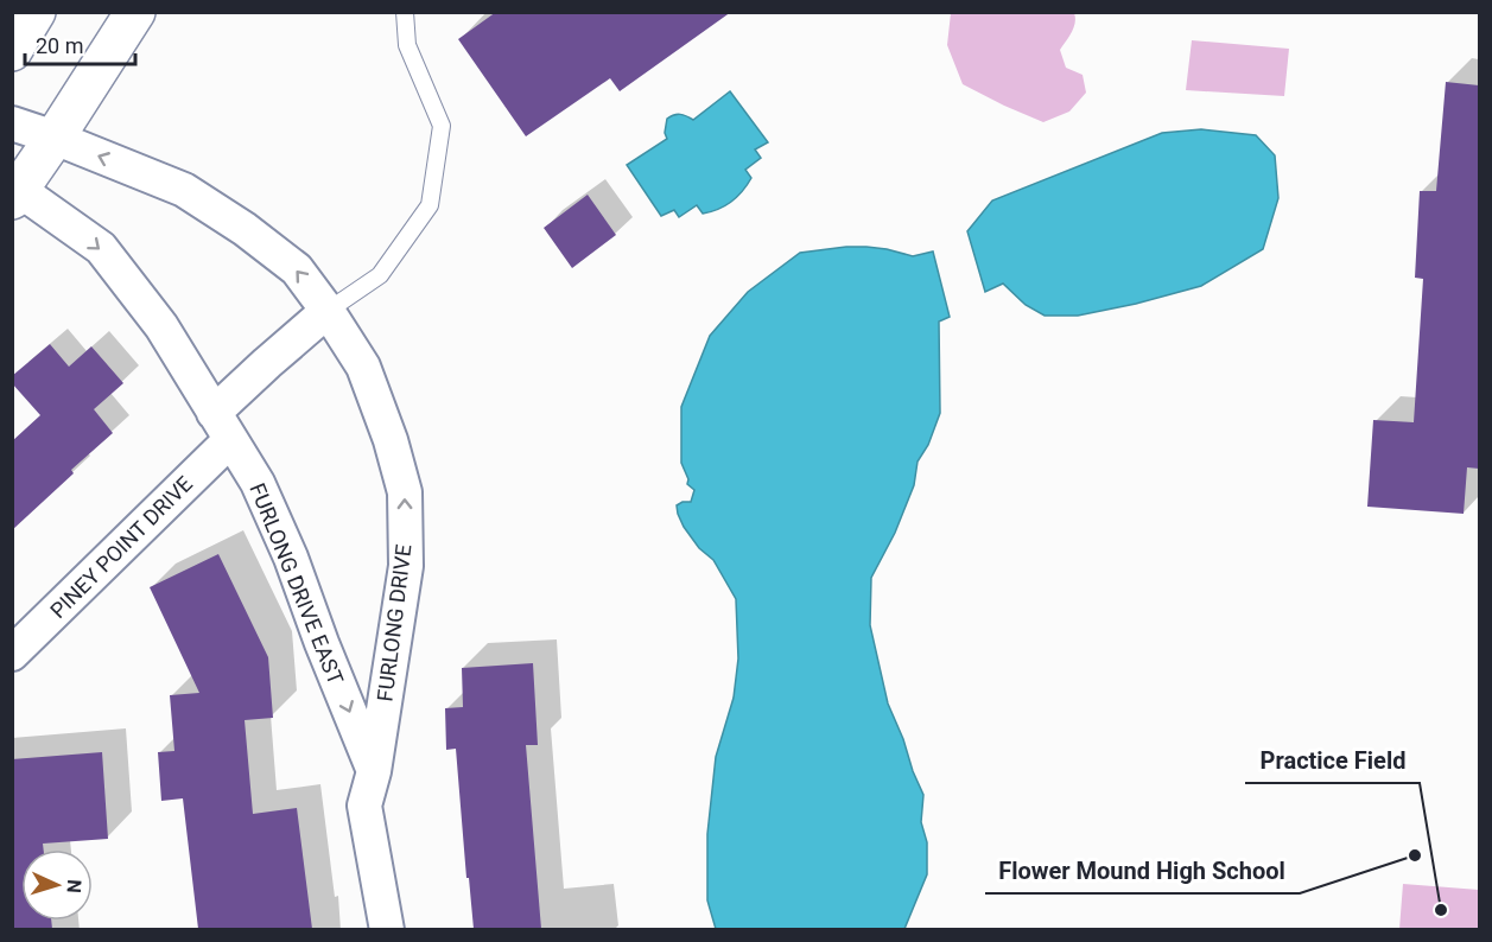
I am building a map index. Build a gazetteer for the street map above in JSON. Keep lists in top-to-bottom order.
{
  "streets": {
    "street": ["PINEY POINT DRIVE", "FURLONG DRIVE EAST", "FURLONG DRIVE"]
  },
  "crossings": [
    ["PINEY POINT DRIVE", "FURLONG DRIVE EAST"],
    ["PINEY POINT DRIVE", "FURLONG DRIVE"],
    ["FURLONG DRIVE EAST", "FURLONG DRIVE"]
  ],
  "one_way": ["FURLONG DRIVE EAST", "FURLONG DRIVE"],
  "places": ["Flower Mound High School", "Practice Field"],
  "scale_bar": "20 m",
  "north": "right"
}
